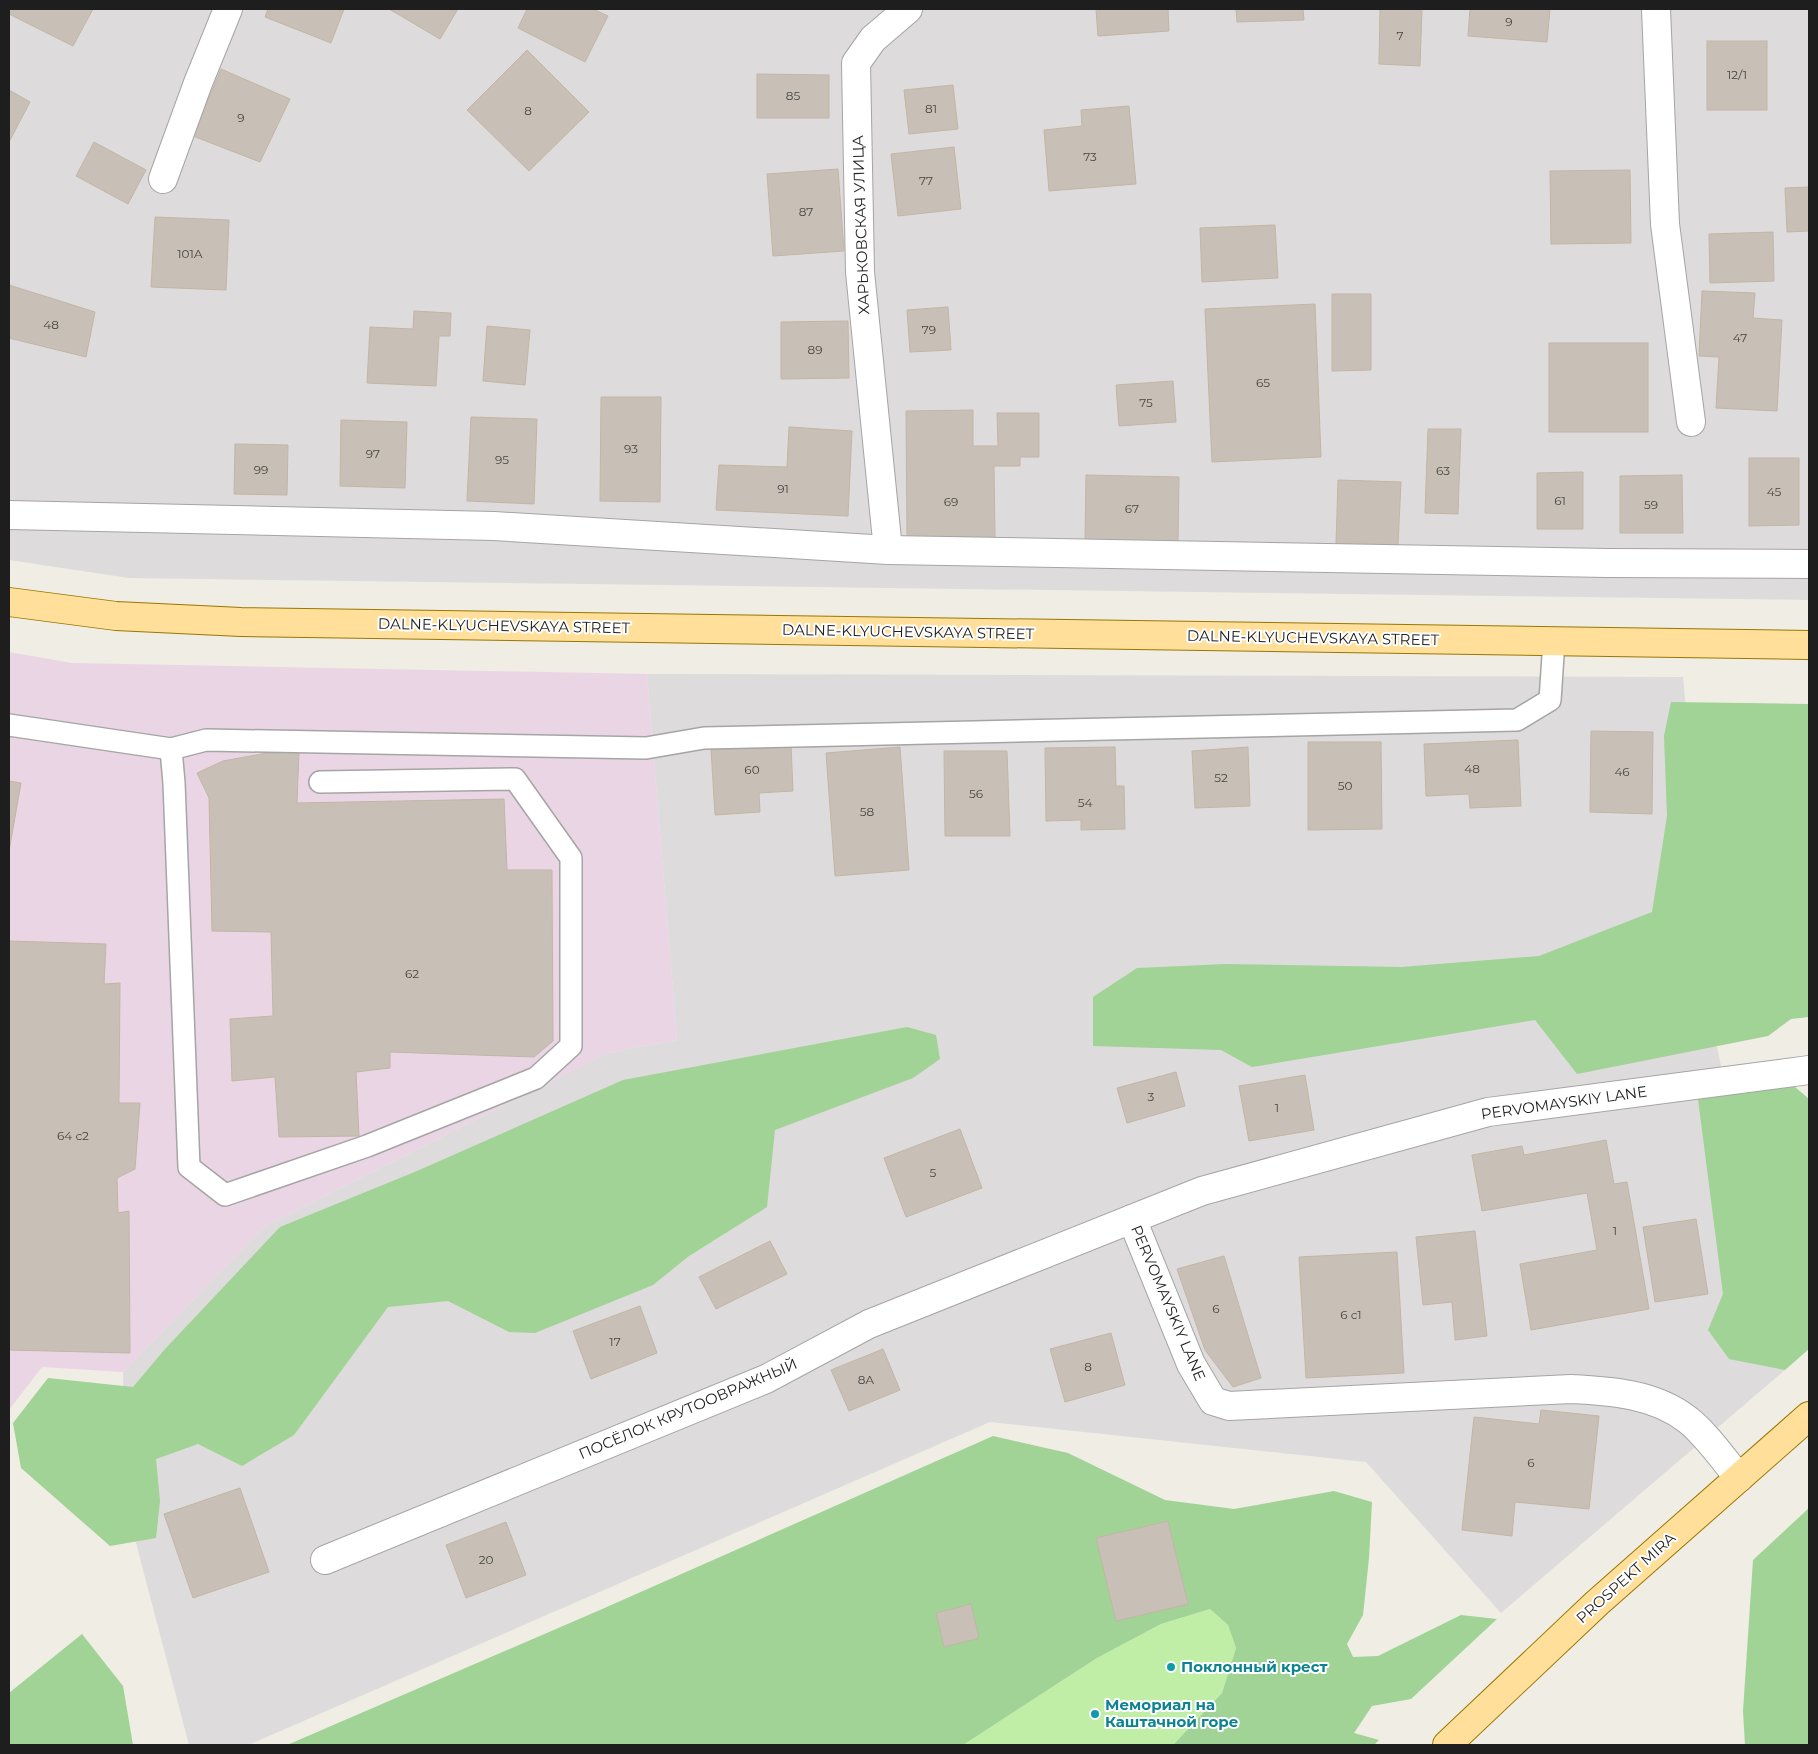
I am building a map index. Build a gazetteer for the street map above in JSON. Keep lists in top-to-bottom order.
{
  "streets": {
    "main road": ["DALNE-KLYUCHEVSKAYA STREET", "PROSPEKT MIRA"],
    "street": ["ХАРЬКОВСКАЯ УЛИЦА", "PERVOMAYSKIY LANE", "ПОСЁЛОК КРУТООВРАЖНЫЙ"]
  },
  "crossings": [
    ["PERVOMAYSKIY LANE", "ПОСЁЛОК КРУТООВРАЖНЫЙ"],
    ["PERVOMAYSKIY LANE", "PROSPEKT MIRA"]
  ],
  "places": ["Поклонный крест", "Мемориал на Каштачной горе"],
  "house_numbers": [
    "9",
    "7",
    "12/1",
    "85",
    "81",
    "8",
    "9",
    "73",
    "77",
    "87",
    "101А",
    "48",
    "79",
    "47",
    "89",
    "65",
    "75",
    "93",
    "97",
    "95",
    "99",
    "63",
    "91",
    "45",
    "61",
    "69",
    "59",
    "67",
    "48",
    "60",
    "46",
    "52",
    "50",
    "56",
    "54",
    "58",
    "62",
    "3",
    "1",
    "64 с2",
    "5",
    "1",
    "6",
    "6 с1",
    "17",
    "8",
    "8А",
    "6",
    "20"
  ]
}
